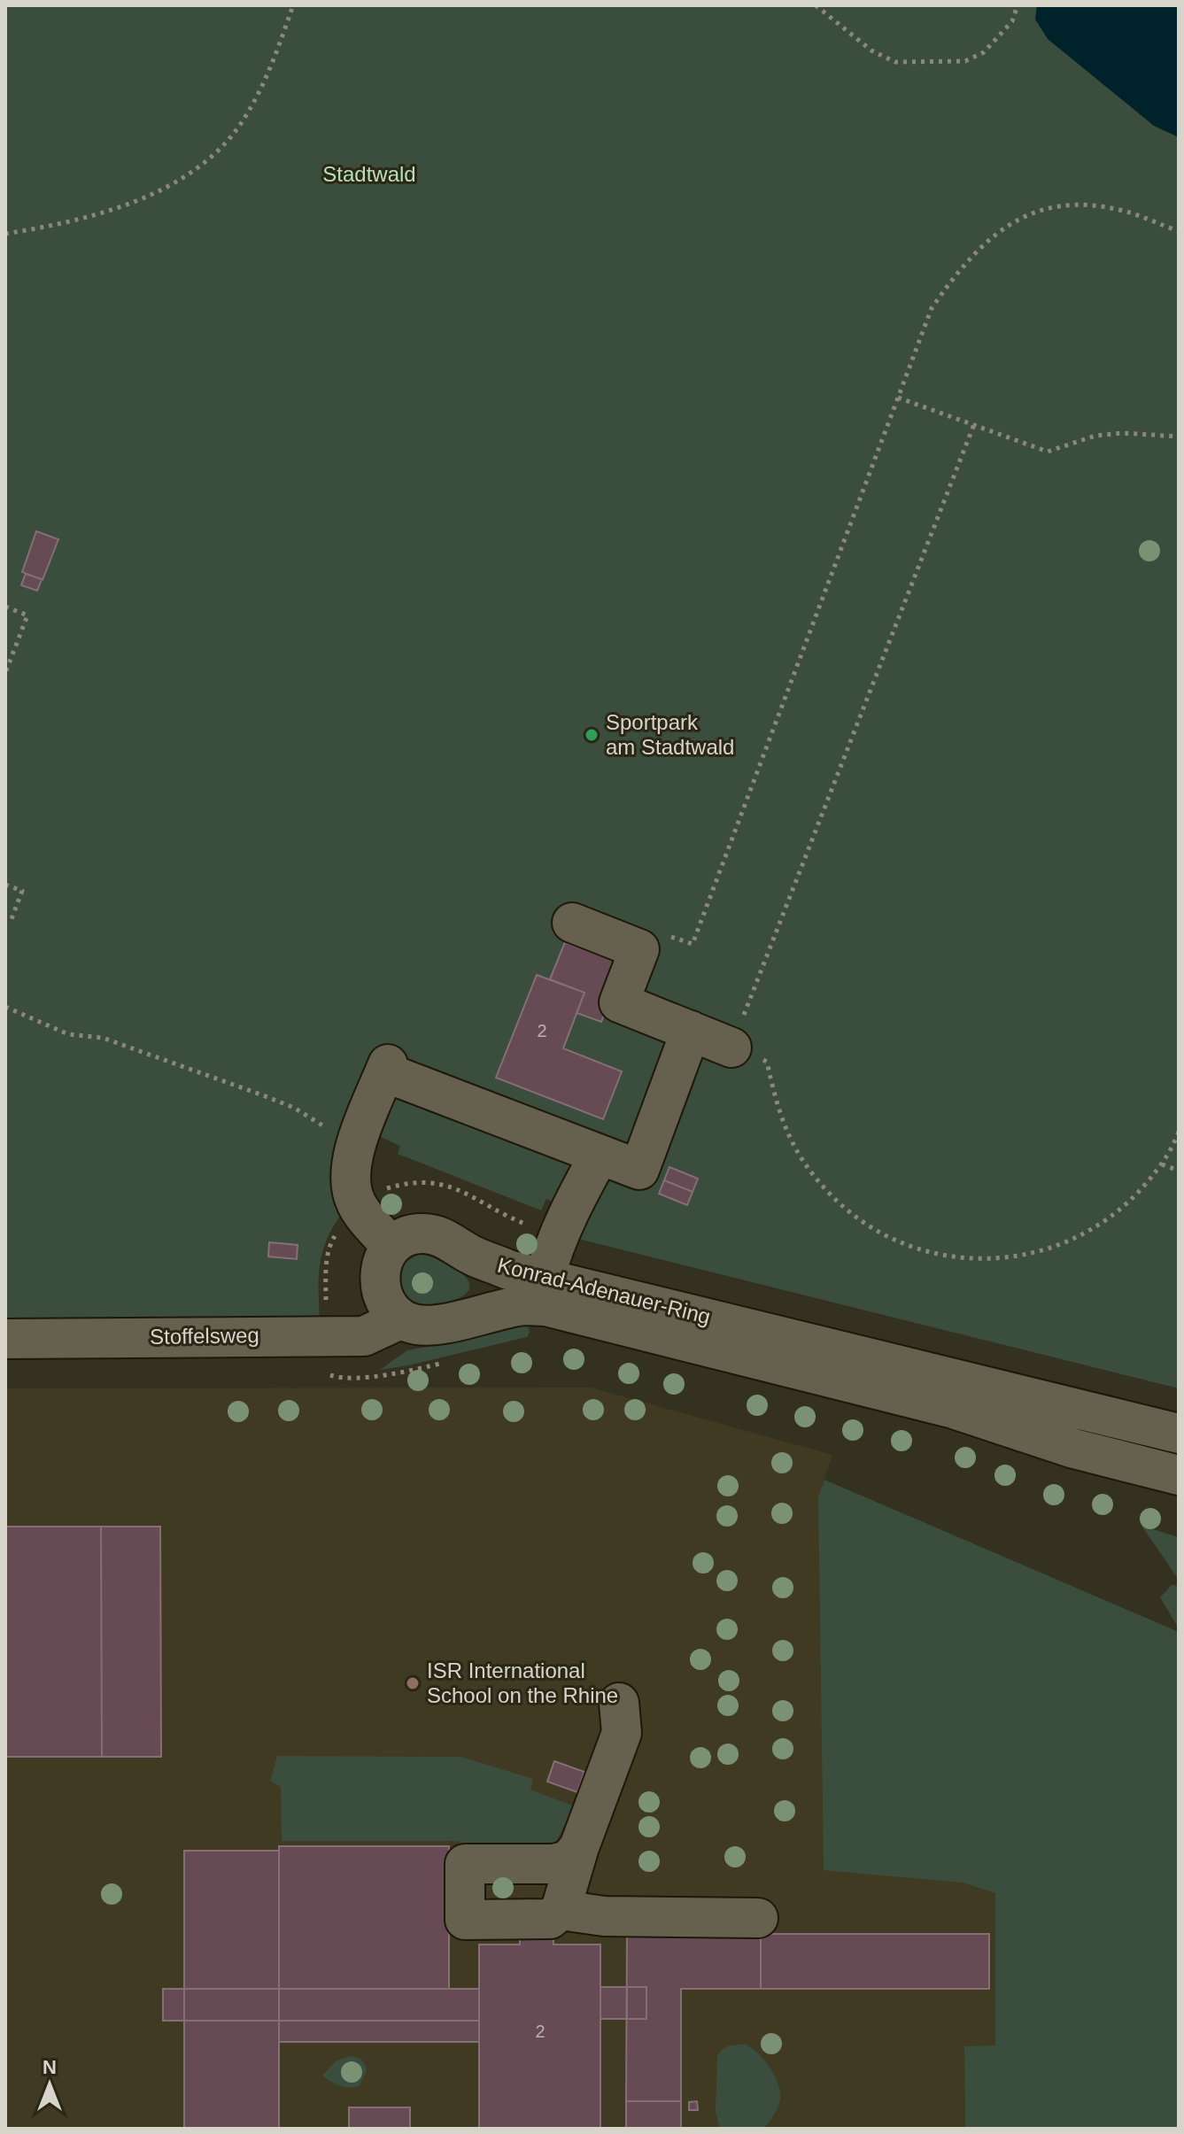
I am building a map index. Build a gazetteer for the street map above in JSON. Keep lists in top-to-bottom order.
{
  "streets": {
    "street": ["Konrad-Adenauer-Ring", "Stoffelsweg"]
  },
  "crossings": [
    ["Konrad-Adenauer-Ring", "Stoffelsweg"]
  ],
  "parks": ["Stadtwald"],
  "places": ["Sportpark am Stadtwald", "ISR International School on the Rhine"],
  "house_numbers": ["2", "2"],
  "north": "top"
}
